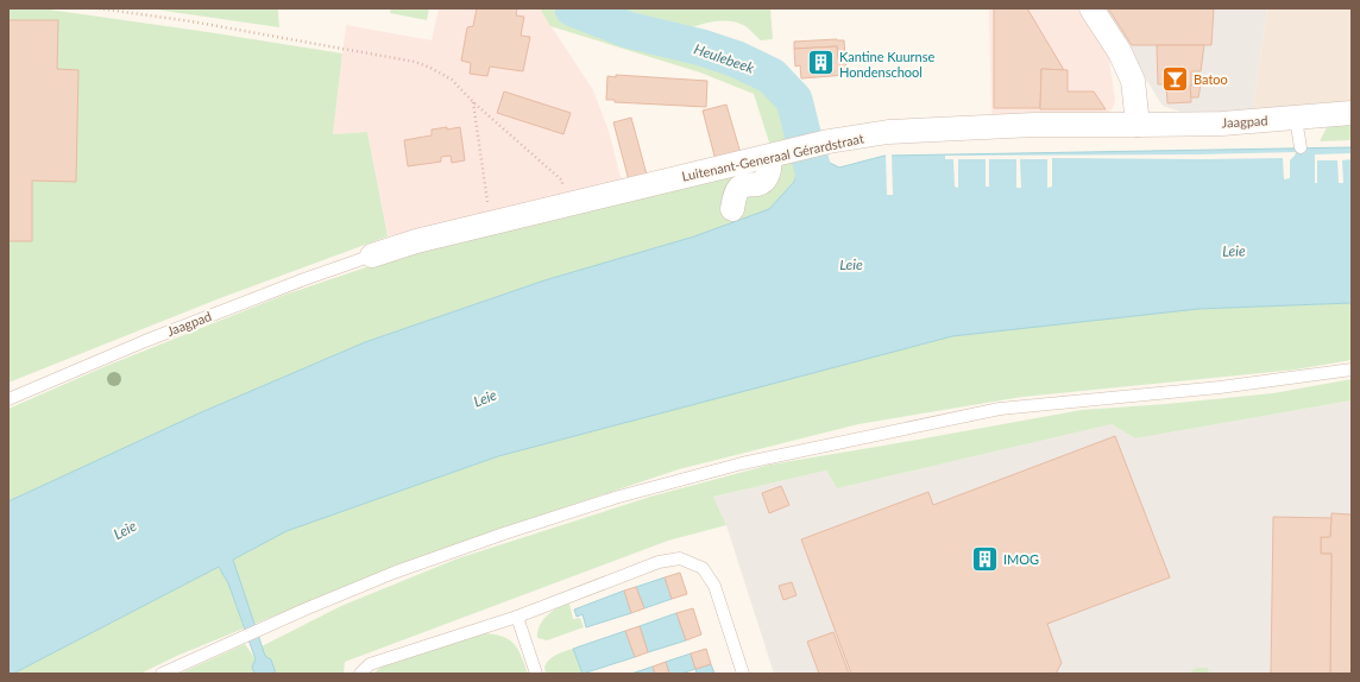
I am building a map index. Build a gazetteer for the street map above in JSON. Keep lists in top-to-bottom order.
{
  "streets": {
    "street": ["Jaagpad", "Luitenant-Generaal Gérardstraat"]
  },
  "crossings": [
    ["Jaagpad", "Luitenant-Generaal Gérardstraat"]
  ],
  "water": ["Heulebeek", "Leie"],
  "places": {
    "building": ["Kantine Kuurnse Hondenschool", "IMOG"],
    "bar": ["Batoo"]
  }
}
